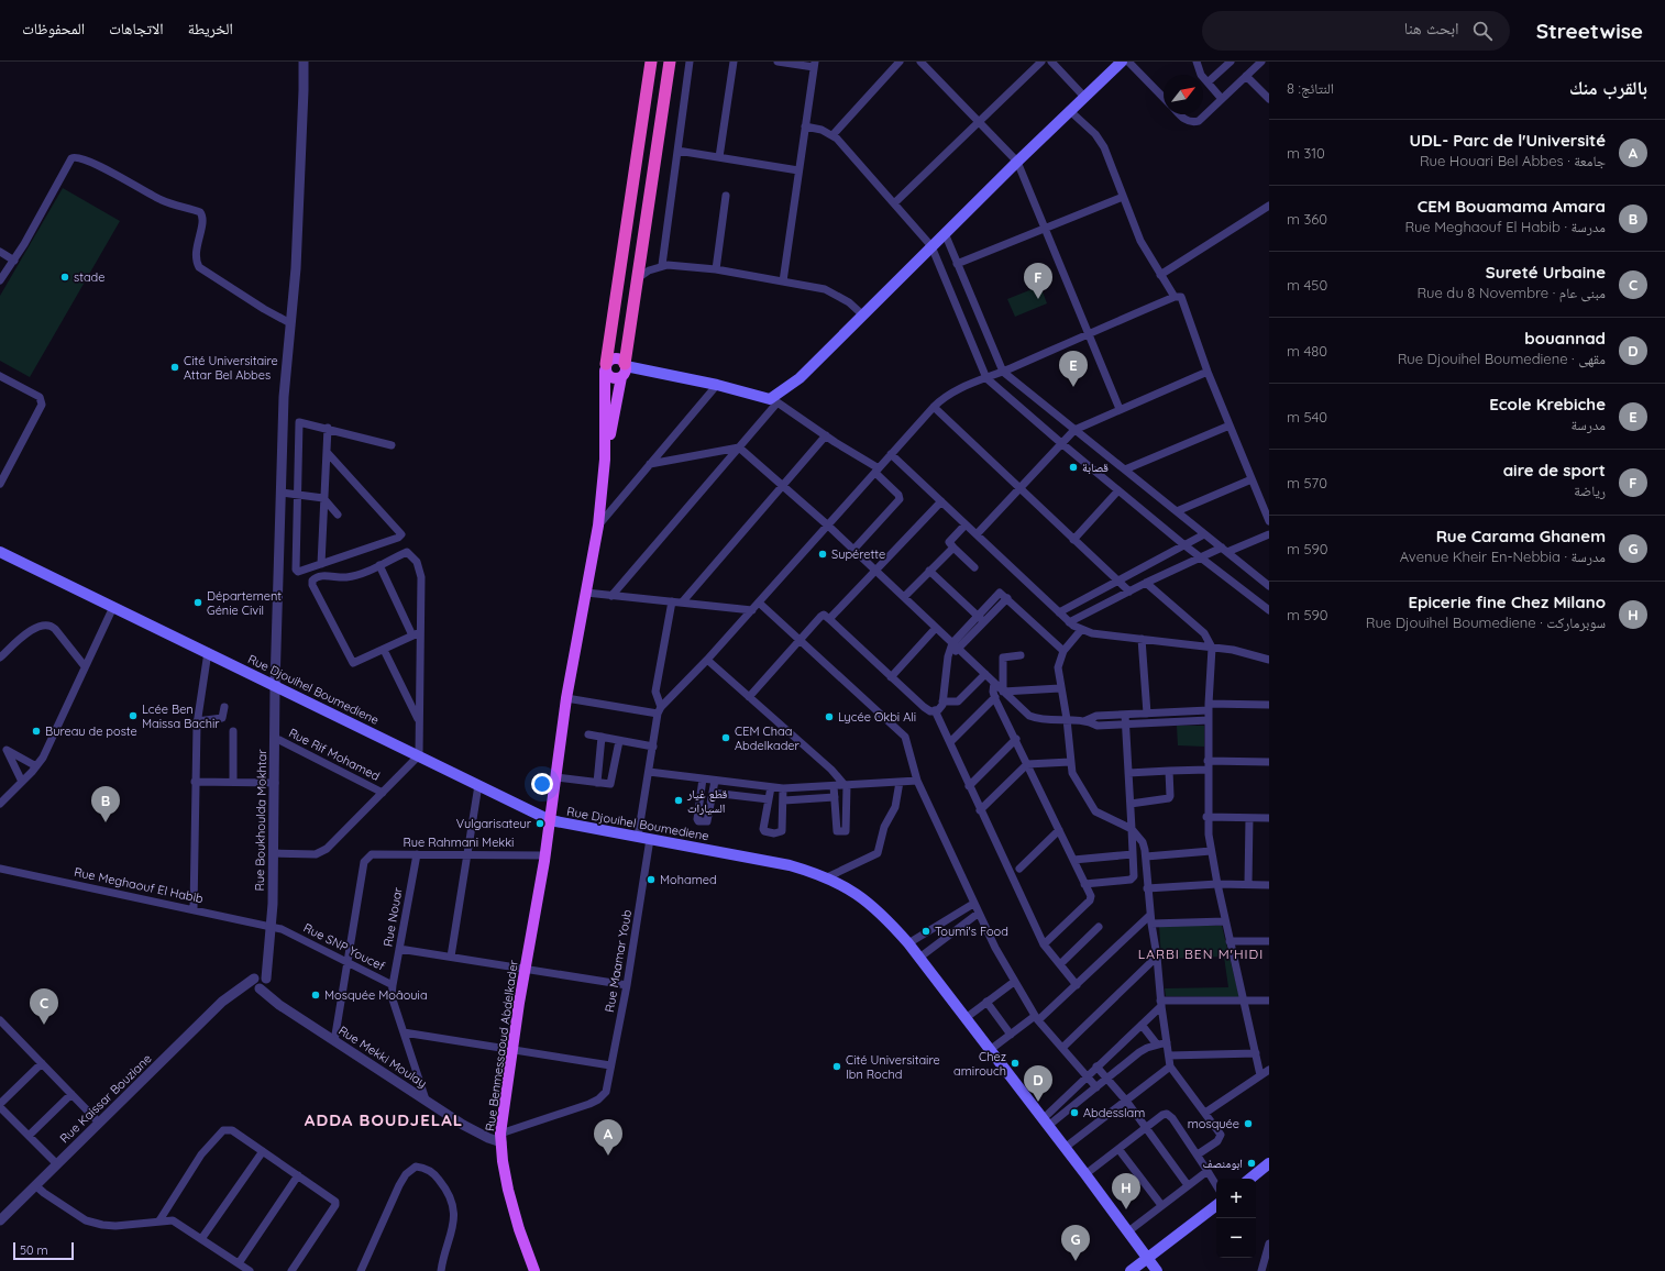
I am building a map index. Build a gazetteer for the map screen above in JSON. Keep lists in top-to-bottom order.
{
  "streets": {
    "main road": ["Rue Djouihel Boumediene", "Rue Benmessaoud Abdelkader"],
    "street": [
      "Rue Rif Mohamed",
      "Rue Boukhoulda Mokhtar",
      "Rue Rahmani Mekki",
      "Rue Meghaouf El Habib",
      "Rue Nouar",
      "Rue SNP Youcef",
      "Rue Maamar Youb",
      "Rue Mekki Moulay",
      "Rue Kaissar Bouziane"
    ]
  },
  "crossings": [
    ["Rue Djouihel Boumediene", "Rue Boukhoulda Mokhtar"],
    ["Rue Djouihel Boumediene", "Rue Maamar Youb"],
    ["Rue Djouihel Boumediene", "Rue Benmessaoud Abdelkader"],
    ["Rue Rif Mohamed", "Rue Boukhoulda Mokhtar"],
    ["Rue Boukhoulda Mokhtar", "Rue Meghaouf El Habib"],
    ["Rue Boukhoulda Mokhtar", "Rue SNP Youcef"],
    ["Rue Boukhoulda Mokhtar", "Rue Mekki Moulay"],
    ["Rue Boukhoulda Mokhtar", "Rue Kaissar Bouziane"],
    ["Rue Rahmani Mekki", "Rue Nouar"],
    ["Rue Rahmani Mekki", "Rue SNP Youcef"],
    ["Rue Rahmani Mekki", "Rue Benmessaoud Abdelkader"],
    ["Rue Meghaouf El Habib", "Rue SNP Youcef"],
    ["Rue Nouar", "Rue SNP Youcef"],
    ["Rue SNP Youcef", "Rue Mekki Moulay"],
    ["Rue Maamar Youb", "Rue Benmessaoud Abdelkader"],
    ["Rue Maamar Youb", "Rue Mekki Moulay"],
    ["Rue Benmessaoud Abdelkader", "Rue Mekki Moulay"],
    ["Rue Mekki Moulay", "Rue Kaissar Bouziane"]
  ],
  "districts": ["LARBI BEN M'HIDI", "ADDA BOUDJELAL"],
  "places": [
    "stade",
    "Cité Universitaire Attar Bel Abbes",
    "قصابة",
    "Supérette",
    "Département Génie Civil",
    "Lcée Ben Maissa Bachir",
    "Lycée Okbi Ali",
    "Bureau de poste",
    "CEM Chaa Abdelkader",
    "قطع غيار السيارات",
    "Vulgarisateur",
    "Mohamed",
    "Toumi's Food",
    "Mosquée Moâouia",
    "Chez amirouch",
    "Cité Universitaire Ibn Rochd",
    "Abdesslam",
    "mosquée",
    "ابومنصف"
  ],
  "scale_bar": "50 m",
  "north": "top right",
  "page": {
    "header": "Streetwise",
    "search": "ابحث هنا",
    "nav": ["الخريطة", "الاتجاهات", "المحفوظات"],
    "heading": ["بالقرب منك", "النتائج: 8"],
    "list": [
      {
        "mark": "A",
        "name": "UDL- Parc de l'Université",
        "note": "جامعة · Rue Houari Bel Abbes",
        "value": "310 m"
      },
      {
        "mark": "B",
        "name": "CEM Bouamama Amara",
        "note": "مدرسة · Rue Meghaouf El Habib",
        "value": "360 m"
      },
      {
        "mark": "C",
        "name": "Sureté Urbaine",
        "note": "مبنى عام · Rue du 8 Novembre",
        "value": "450 m"
      },
      {
        "mark": "D",
        "name": "bouannad",
        "note": "مقهى · Rue Djouihel Boumediene",
        "value": "480 m"
      },
      {
        "mark": "E",
        "name": "Ecole Krebiche",
        "note": "مدرسة",
        "value": "540 m"
      },
      {
        "mark": "F",
        "name": "aire de sport",
        "note": "رياضة",
        "value": "570 m"
      },
      {
        "mark": "G",
        "name": "Rue Carama Ghanem",
        "note": "مدرسة · Avenue Kheir En-Nebbia",
        "value": "590 m"
      },
      {
        "mark": "H",
        "name": "Epicerie fine Chez Milano",
        "note": "سوبرماركت · Rue Djouihel Boumediene",
        "value": "590 m"
      }
    ],
    "pins": [
      "F",
      "E",
      "B",
      "C",
      "D",
      "A",
      "H",
      "G"
    ],
    "map_buttons": ["+", "−"],
    "scale": "50 m"
  }
}
